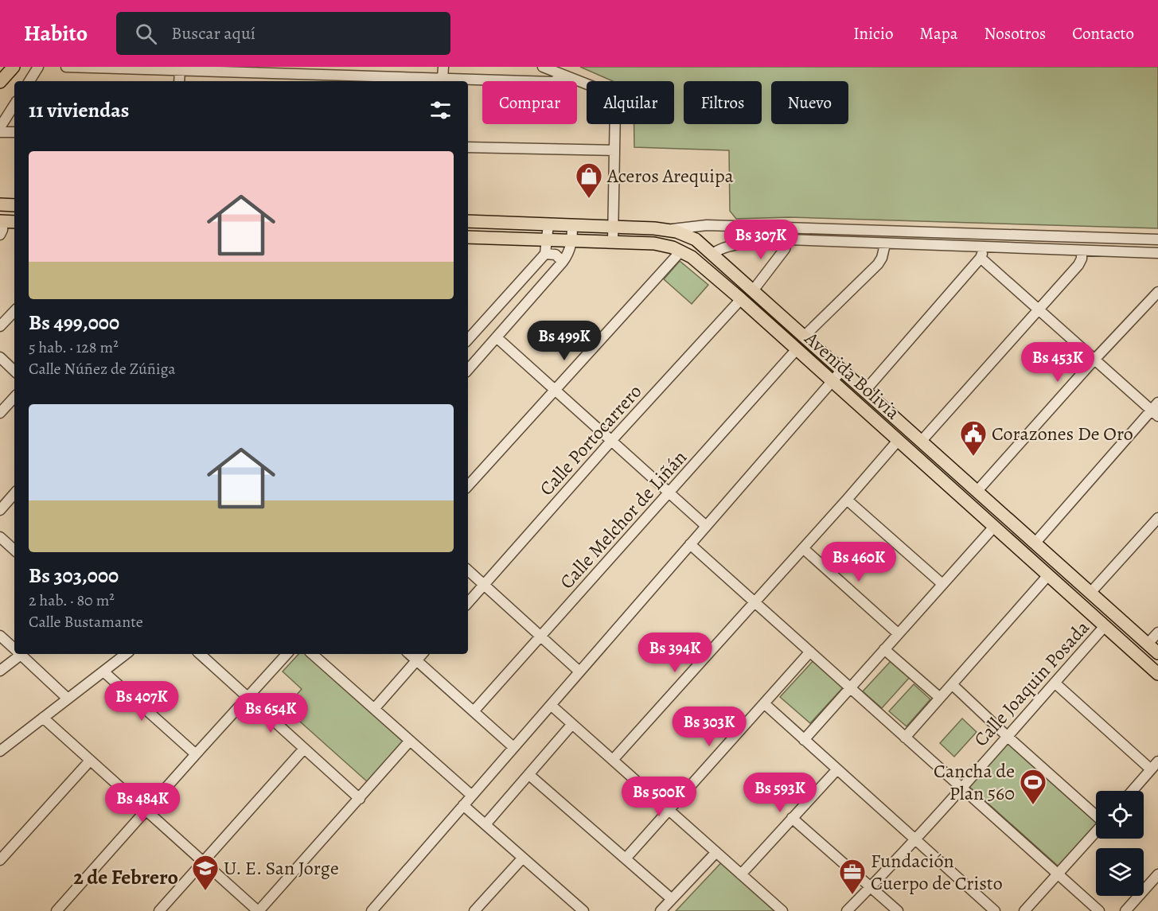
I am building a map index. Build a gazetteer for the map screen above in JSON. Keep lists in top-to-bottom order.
{
  "streets": {
    "main road": ["Avenida Bolivia"],
    "street": ["Calle Portocarrero", "Calle Melchor de Liñán", "Calle Joaquin Posada"]
  },
  "crossings": [
    ["Avenida Bolivia", "Calle Portocarrero"],
    ["Avenida Bolivia", "Calle Melchor de Liñán"],
    ["Avenida Bolivia", "Calle Joaquin Posada"]
  ],
  "districts": ["2 de Febrero"],
  "places": {
    "shop": ["Aceros Arequipa"],
    "public building": ["Corazones De Oro"],
    "sports": ["Cancha de Plan 560"],
    "school or university": ["U. E. San Jorge"],
    "office": ["Fundación Cuerpo de Cristo"]
  },
  "page": {
    "header": "Habito",
    "search": "Buscar aquí",
    "nav": [
      "Inicio",
      "Mapa",
      "Nosotros",
      "Contacto"
    ],
    "chip": [
      "Comprar",
      "Alquilar",
      "Filtros",
      "Nuevo"
    ],
    "heading": "11 viviendas",
    "list": [
      {
        "name": "Bs 499,000",
        "note": "5 hab. · 128 m² · Calle Núñez de Zúñiga"
      },
      {
        "name": "Bs 303,000",
        "note": "2 hab. · 80 m² · Calle Bustamante"
      }
    ],
    "price": [
      "Bs 307K",
      "Bs 499K",
      "Bs 453K",
      "Bs 460K",
      "Bs 394K",
      "Bs 407K",
      "Bs 654K",
      "Bs 303K",
      "Bs 593K",
      "Bs 500K",
      "Bs 484K"
    ]
  }
}
